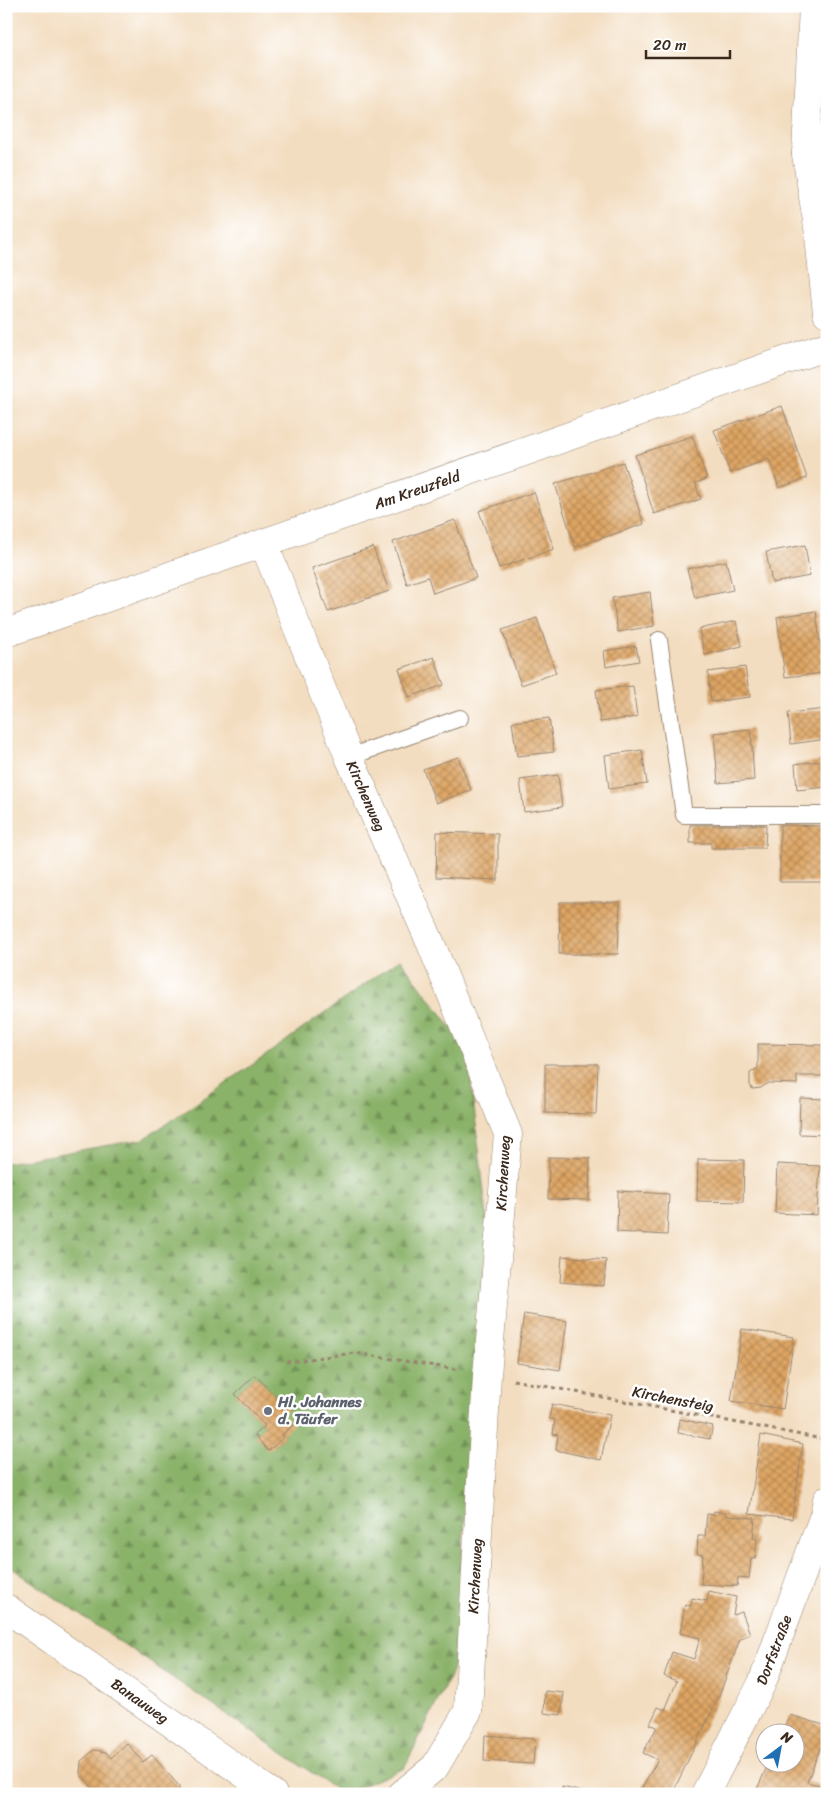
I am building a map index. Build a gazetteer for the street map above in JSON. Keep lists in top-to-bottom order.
{
  "streets": {
    "street": [
      "Am Kreuzfeld",
      "Kirchenweg",
      "Dorfstraße",
      "Banauweg"
    ],
    "path": ["Kirchensteig"]
  },
  "crossings": [
    ["Am Kreuzfeld", "Kirchenweg"]
  ],
  "places": ["Hl. Johannes d. Täufer"],
  "scale_bar": "20 m",
  "north": "top right"
}
